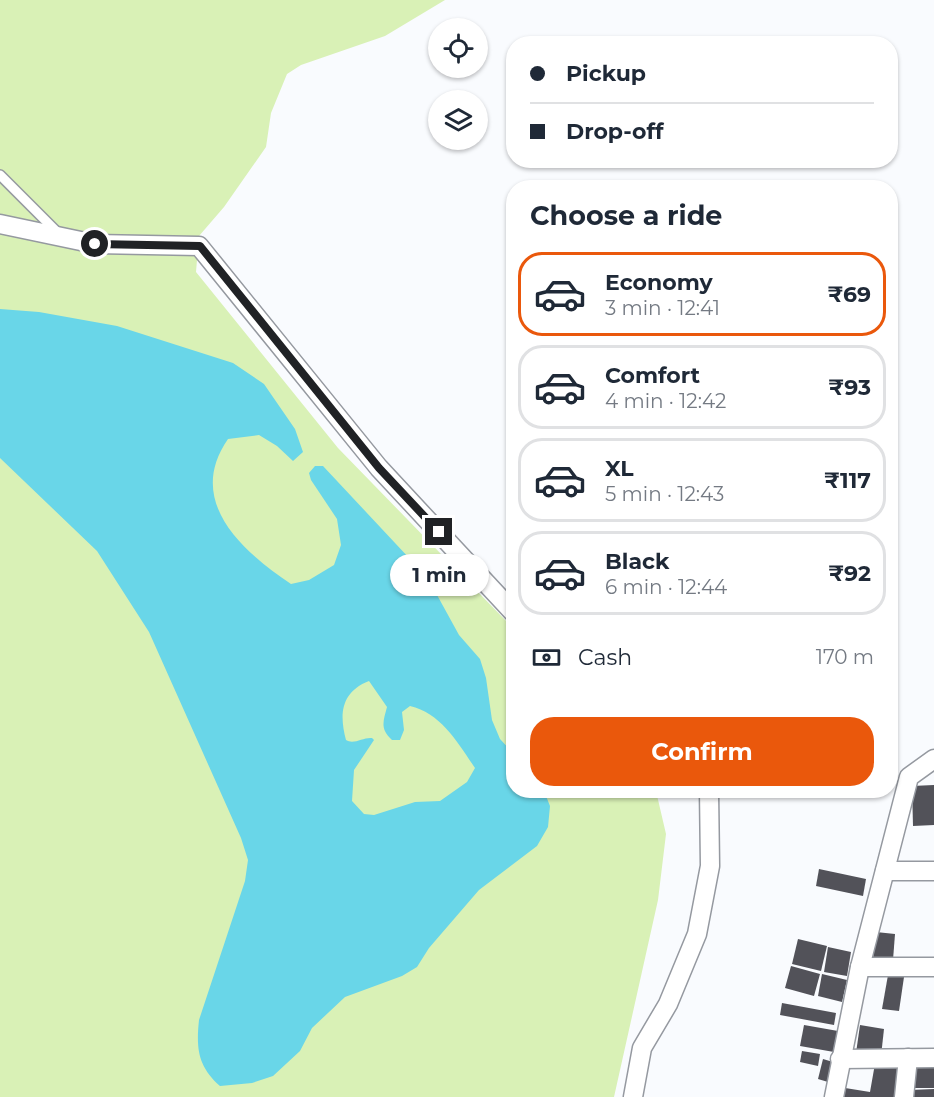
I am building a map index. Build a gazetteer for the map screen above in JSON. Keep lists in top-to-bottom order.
{
  "page": {
    "banner": ["Pickup", "Drop-off"],
    "heading": "Choose a ride",
    "list": [
      {
        "name": "Economy",
        "note": "3 min · 12:41",
        "value": "₹69"
      },
      {
        "name": "Comfort",
        "note": "4 min · 12:42",
        "value": "₹93"
      },
      {
        "name": "XL",
        "note": "5 min · 12:43",
        "value": "₹117"
      },
      {
        "name": "Black",
        "note": "6 min · 12:44",
        "value": "₹92"
      }
    ],
    "bubble": "1 min",
    "pay": ["Cash", "170 m"],
    "buttons": "Confirm"
  }
}
